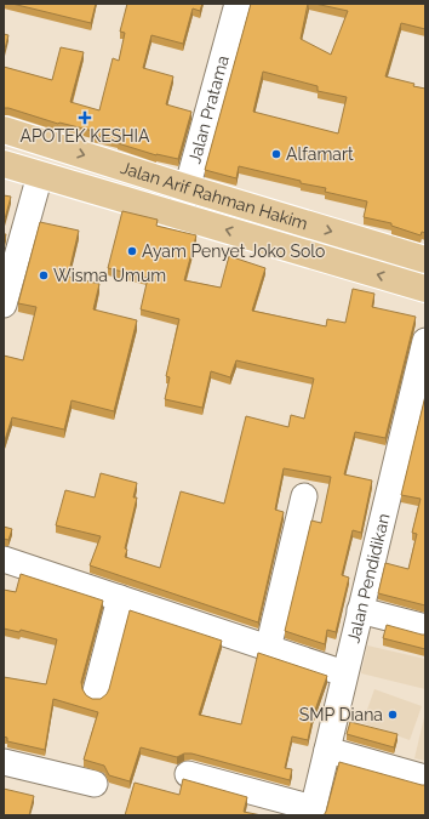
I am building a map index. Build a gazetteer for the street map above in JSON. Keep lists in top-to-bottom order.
{
  "streets": {
    "main road": ["Jalan Arif Rahman Hakim"],
    "street": ["Jalan Pratama", "Jalan Pendidikan"]
  },
  "crossings": [
    ["Jalan Pratama", "Jalan Arif Rahman Hakim"]
  ],
  "places": {
    "health": ["APOTEK KESHIA"],
    "other": [
      "Alfamart",
      "Ayam Penyet Joko Solo",
      "Wisma Umum",
      "SMP Diana"
    ]
  }
}
